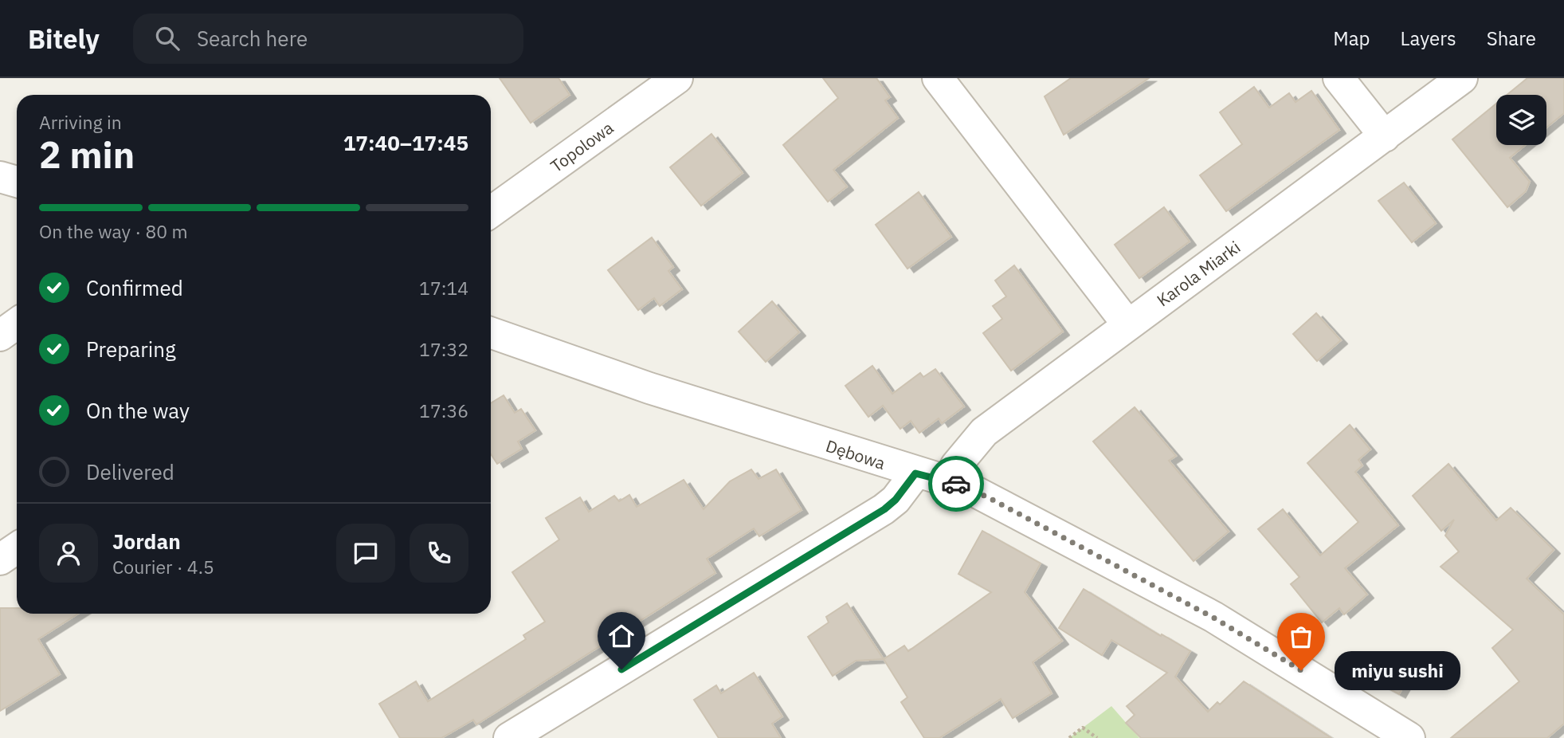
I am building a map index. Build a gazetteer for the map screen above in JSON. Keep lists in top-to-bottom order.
{
  "streets": {
    "street": ["Topolowa", "Karola Miarki", "Dębowa"]
  },
  "crossings": [
    ["Karola Miarki", "Dębowa"]
  ],
  "places": ["miyu sushi"],
  "page": {
    "header": "Bitely",
    "search": "Search here",
    "nav": ["Map", "Layers", "Share"],
    "heading": ["2 min", "Arriving in", "17:40–17:45"],
    "panel": ["Jordan", "Courier · 4.5"],
    "bar": "On the way · 80 m",
    "list": [
      ["Confirmed", "17:14"],
      ["Preparing", "17:32"],
      ["On the way", "17:36"],
      "Delivered"
    ],
    "bubble": "miyu sushi"
  }
}
